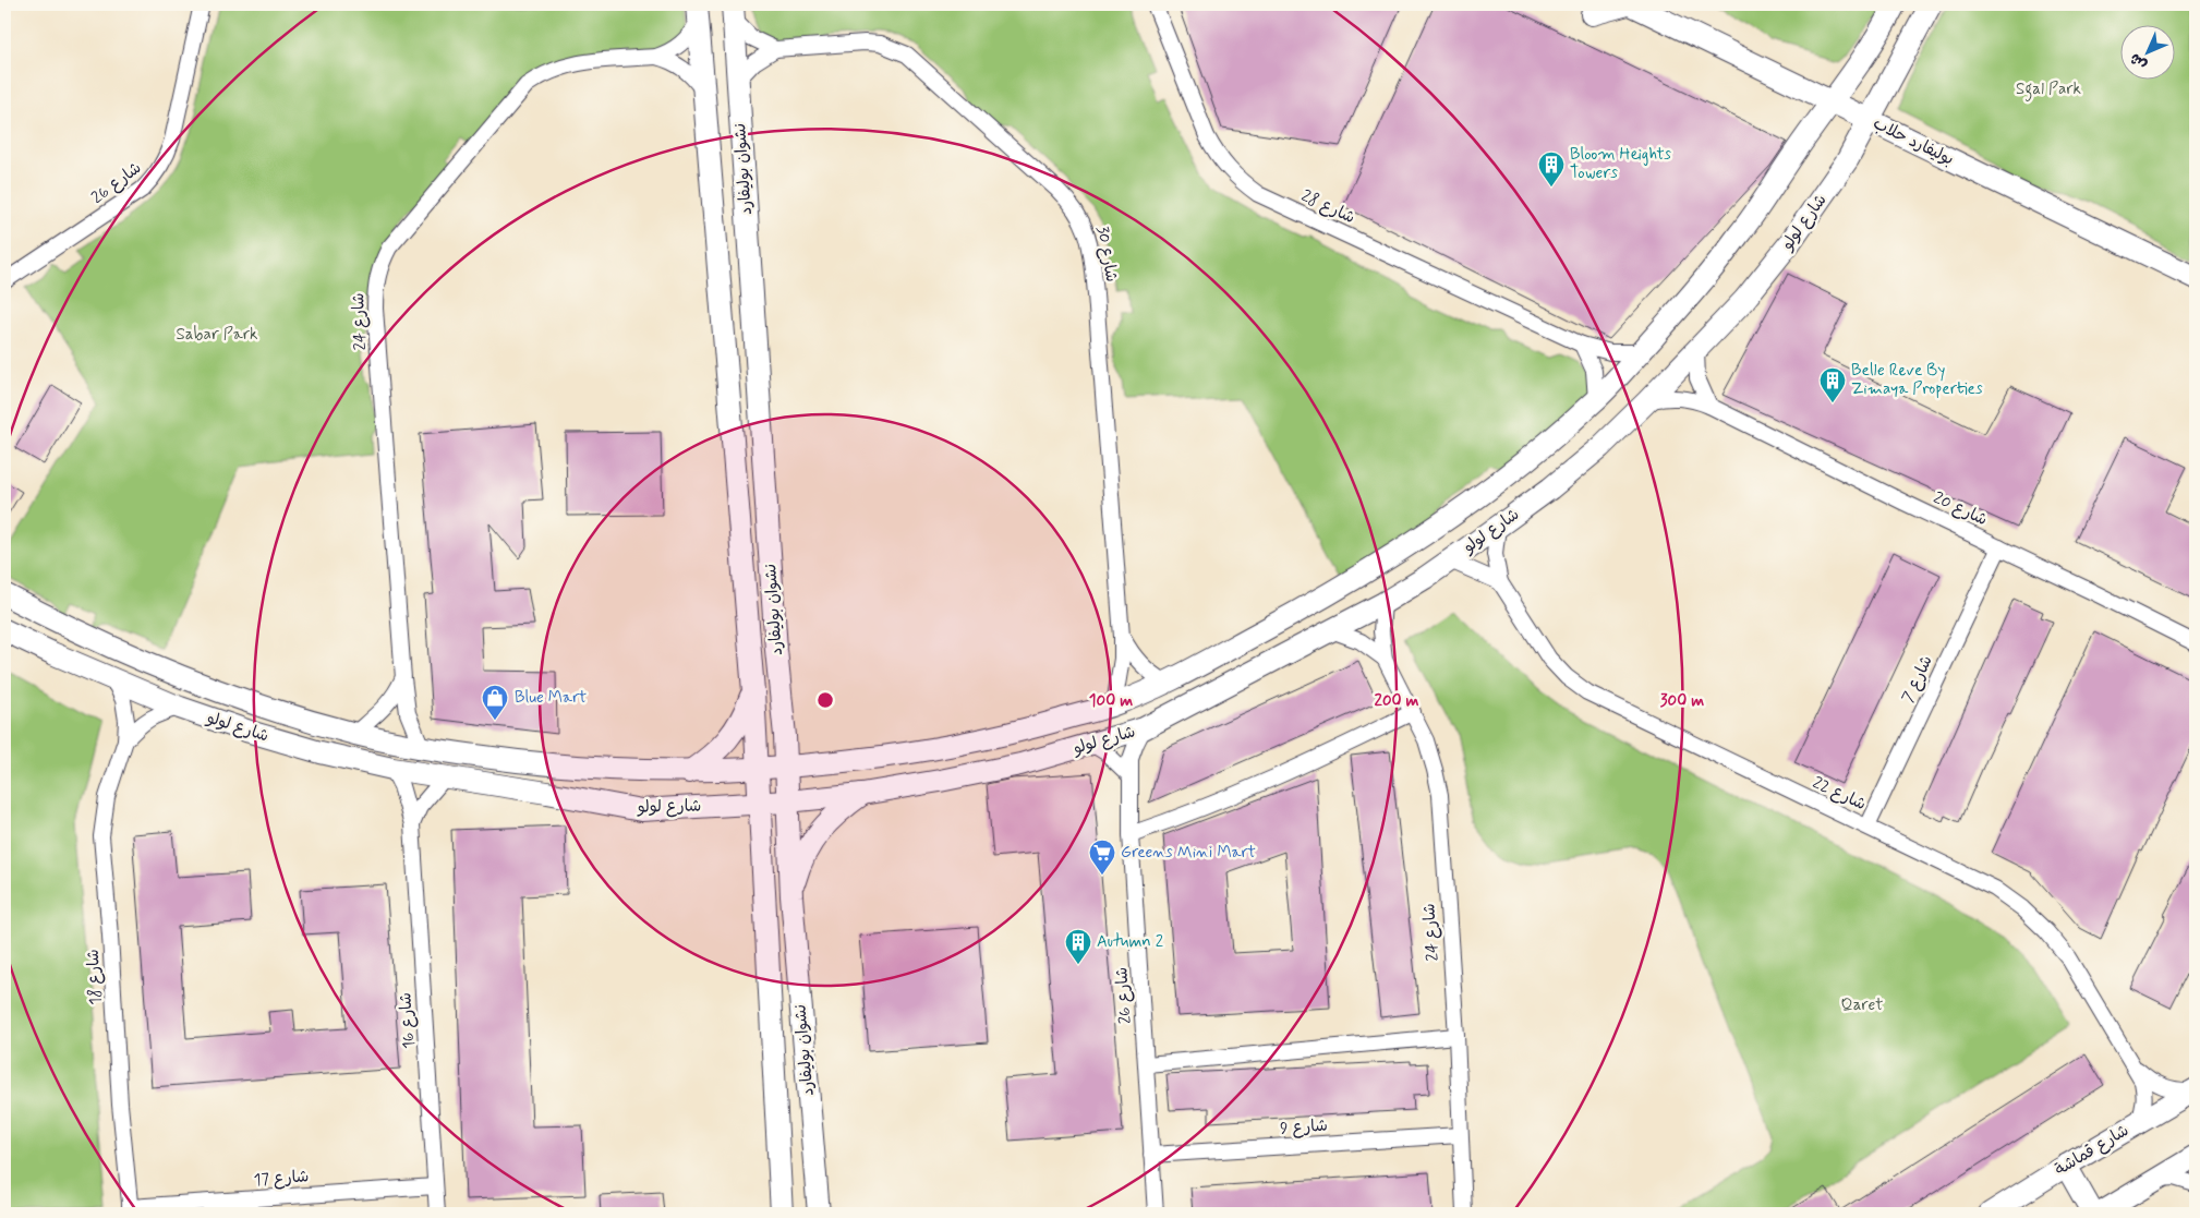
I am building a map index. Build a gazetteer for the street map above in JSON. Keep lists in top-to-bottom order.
{
  "streets": {
    "street": [
      "بوليفارد حلاب",
      "نشوان بوليفارد",
      "شارع 26",
      "شارع 28",
      "شارع لولو",
      "شارع 30",
      "شارع 24",
      "شارع 20",
      "شارع 7",
      "شارع 22",
      "شارع 18",
      "شارع 16",
      "شارع 9",
      "شارع قماشة",
      "شارع 17"
    ]
  },
  "crossings": [
    ["بوليفارد حلاب", "شارع لولو"],
    ["نشوان بوليفارد", "شارع لولو"],
    ["نشوان بوليفارد", "شارع 30"],
    ["نشوان بوليفارد", "شارع 24"],
    ["شارع 26", "شارع لولو"],
    ["شارع 26", "شارع 9"],
    ["شارع 28", "شارع لولو"],
    ["شارع لولو", "شارع 30"],
    ["شارع لولو", "شارع 24"],
    ["شارع لولو", "شارع 20"],
    ["شارع لولو", "شارع 22"],
    ["شارع لولو", "شارع 18"],
    ["شارع لولو", "شارع 16"],
    ["شارع 24", "شارع 9"],
    ["شارع 20", "شارع 7"],
    ["شارع 7", "شارع 22"],
    ["شارع 22", "شارع قماشة"],
    ["شارع 18", "شارع 17"],
    ["شارع 16", "شارع 17"]
  ],
  "parks": ["Sgal Park", "Sabar Park", "Qaret"],
  "places": {
    "building": ["Bloom Heights Towers", "Belle Reve By Zimaya Properties", "Autumn 2"],
    "shop": ["Blue Mart"],
    "supermarket": ["Greens Mini Mart"]
  },
  "north": "bottom left",
  "rings": ["100 m", "200 m", "300 m"]
}
